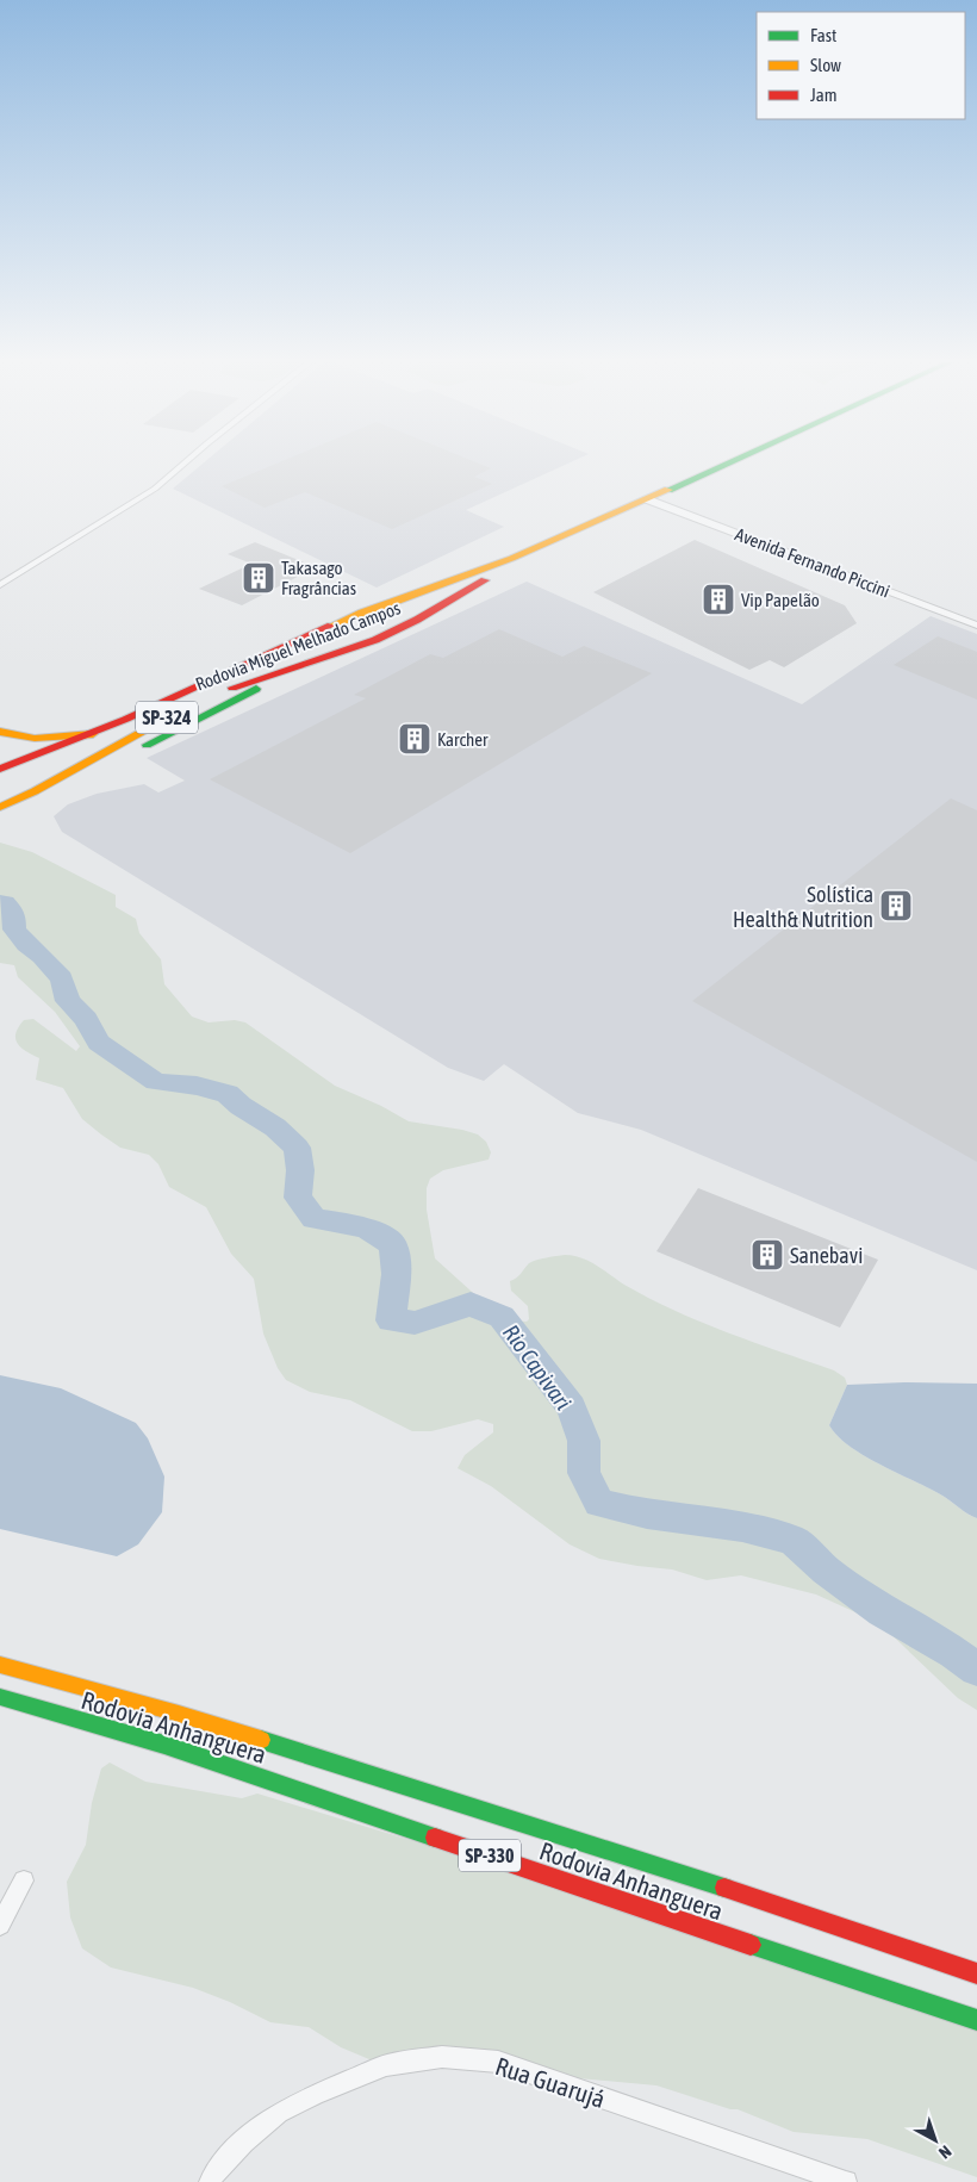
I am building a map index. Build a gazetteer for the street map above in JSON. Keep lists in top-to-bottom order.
{
  "streets": {
    "main road": [
      "Rodovia Miguel Melhado Campos",
      "SP-324",
      "Rodovia Anhanguera",
      "SP-330"
    ],
    "street": ["Avenida Fernando Piccini", "Rua Guarujá"]
  },
  "crossings": [
    ["Avenida Fernando Piccini", "Rodovia Miguel Melhado Campos"]
  ],
  "water": ["Rio Capivari"],
  "places": {
    "building": [
      "Takasago Fragrâncias",
      "Vip Papelão",
      "Karcher",
      "Solística Health& Nutrition",
      "Sanebavi"
    ]
  },
  "legend": ["Fast", "Slow", "Jam"],
  "north": "bottom right"
}
